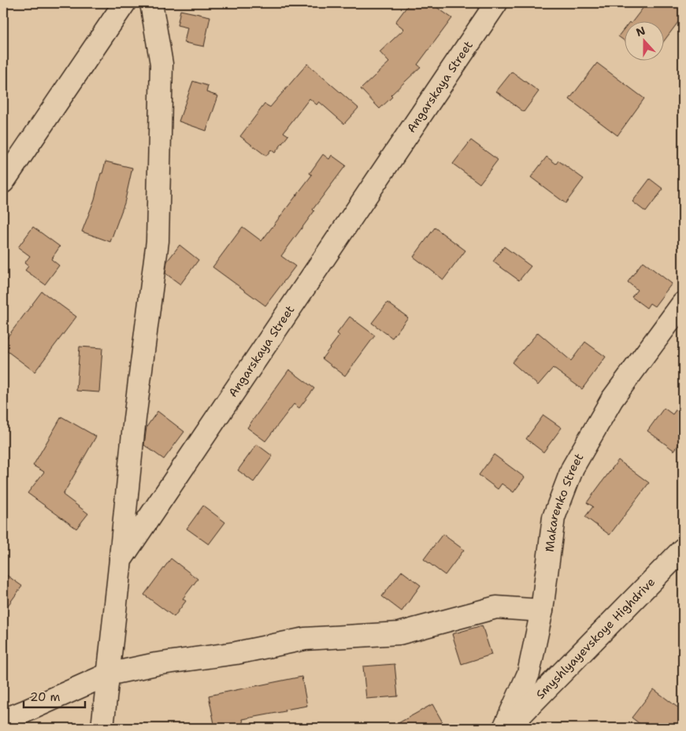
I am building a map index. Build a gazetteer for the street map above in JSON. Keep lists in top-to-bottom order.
{
  "streets": {
    "street": ["Angarskaya Street", "Makarenko Street", "Smyshlyayevskoye Highdrive"]
  },
  "scale_bar": "20 m",
  "north": "top"
}
